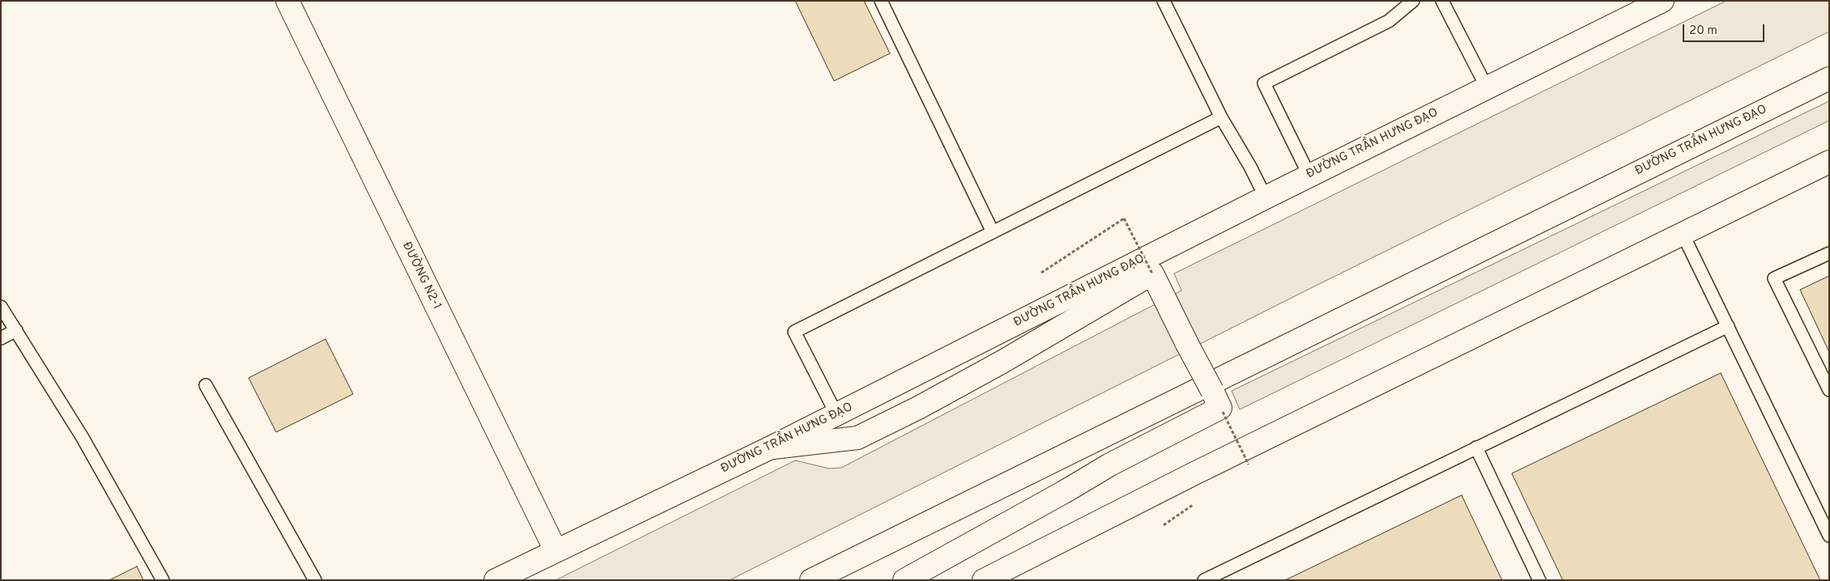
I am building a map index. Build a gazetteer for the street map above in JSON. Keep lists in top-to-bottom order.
{
  "streets": {
    "main road": ["ĐƯỜNG TRẦN HƯNG ĐẠO", "ĐƯỜNG N2-1"]
  },
  "crossings": [
    ["ĐƯỜNG TRẦN HƯNG ĐẠO", "ĐƯỜNG N2-1"]
  ],
  "scale_bar": "20 m"
}
